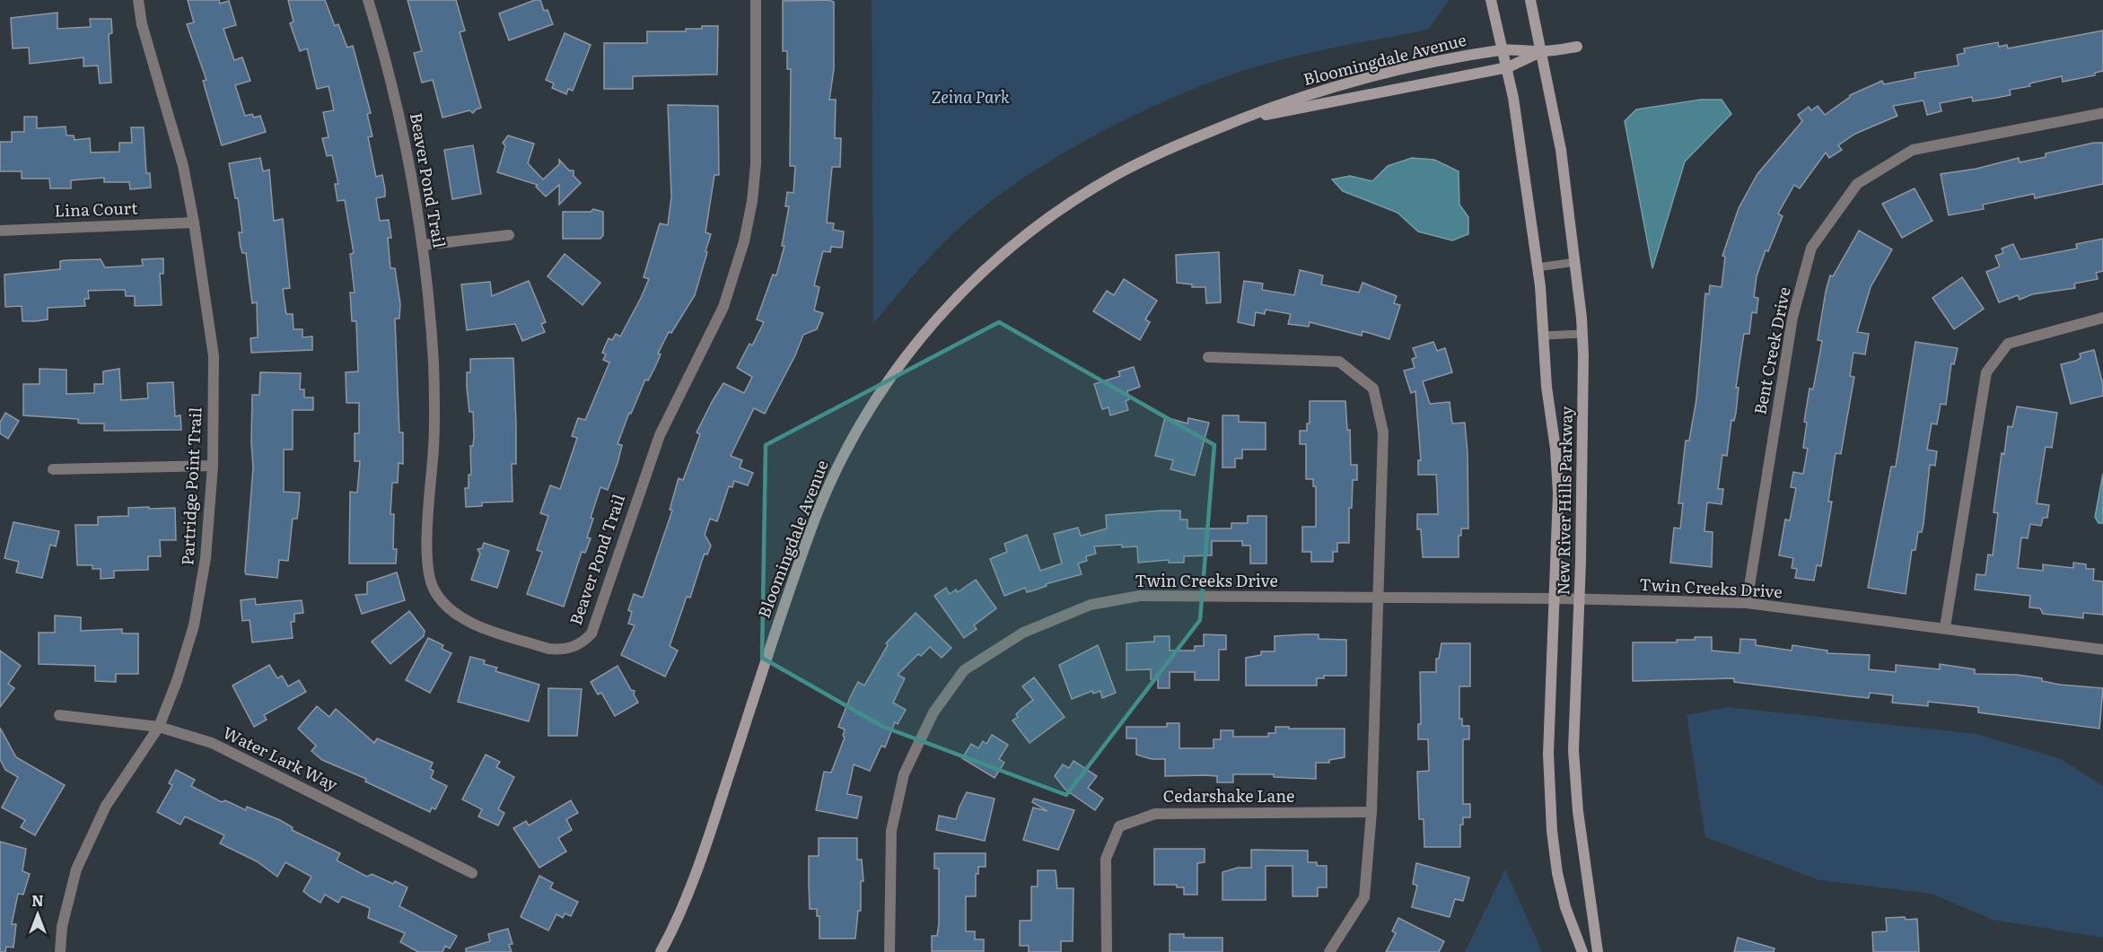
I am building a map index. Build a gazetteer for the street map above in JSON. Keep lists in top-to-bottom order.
{
  "streets": {
    "street": [
      "Bloomingdale Avenue",
      "Beaver Pond Trail",
      "Lina Court",
      "Bent Creek Drive",
      "Partridge Point Trail",
      "New River Hills Parkway",
      "Twin Creeks Drive",
      "Water Lark Way",
      "Cedarshake Lane"
    ]
  },
  "crossings": [
    ["Bloomingdale Avenue", "New River Hills Parkway"],
    ["Lina Court", "Partridge Point Trail"],
    ["Bent Creek Drive", "Twin Creeks Drive"],
    ["Partridge Point Trail", "Water Lark Way"],
    ["New River Hills Parkway", "Twin Creeks Drive"]
  ],
  "parks": ["Zeina Park"],
  "north": "top"
}
